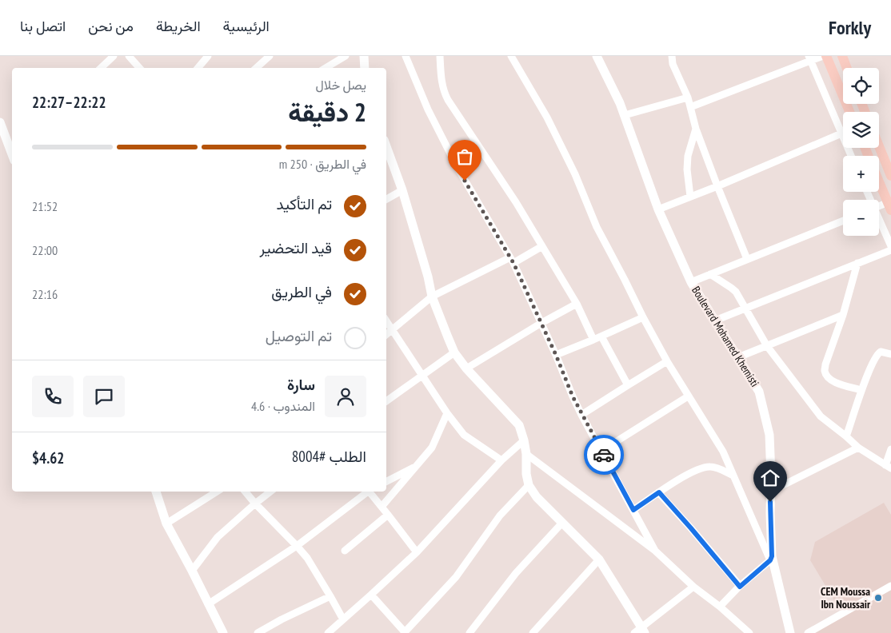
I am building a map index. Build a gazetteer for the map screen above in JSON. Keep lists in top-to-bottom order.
{
  "streets": {
    "main road": ["Boulevard Mohamed Khemisti"]
  },
  "places": ["CEM Moussa Ibn Noussair"],
  "page": {
    "header": "Forkly",
    "nav": [
      "الرئيسية",
      "الخريطة",
      "من نحن",
      "اتصل بنا"
    ],
    "map_buttons": ["+", "−"],
    "heading": ["2 دقيقة", "يصل خلال", "22:22–22:27"],
    "panel": [
      "سارة",
      "المندوب · 4.6",
      "الطلب #8004",
      "$4.62"
    ],
    "bar": "في الطريق · 250 m",
    "list": [
      ["تم التأكيد", "21:52"],
      ["قيد التحضير", "22:00"],
      ["في الطريق", "22:16"],
      "تم التوصيل"
    ]
  }
}
